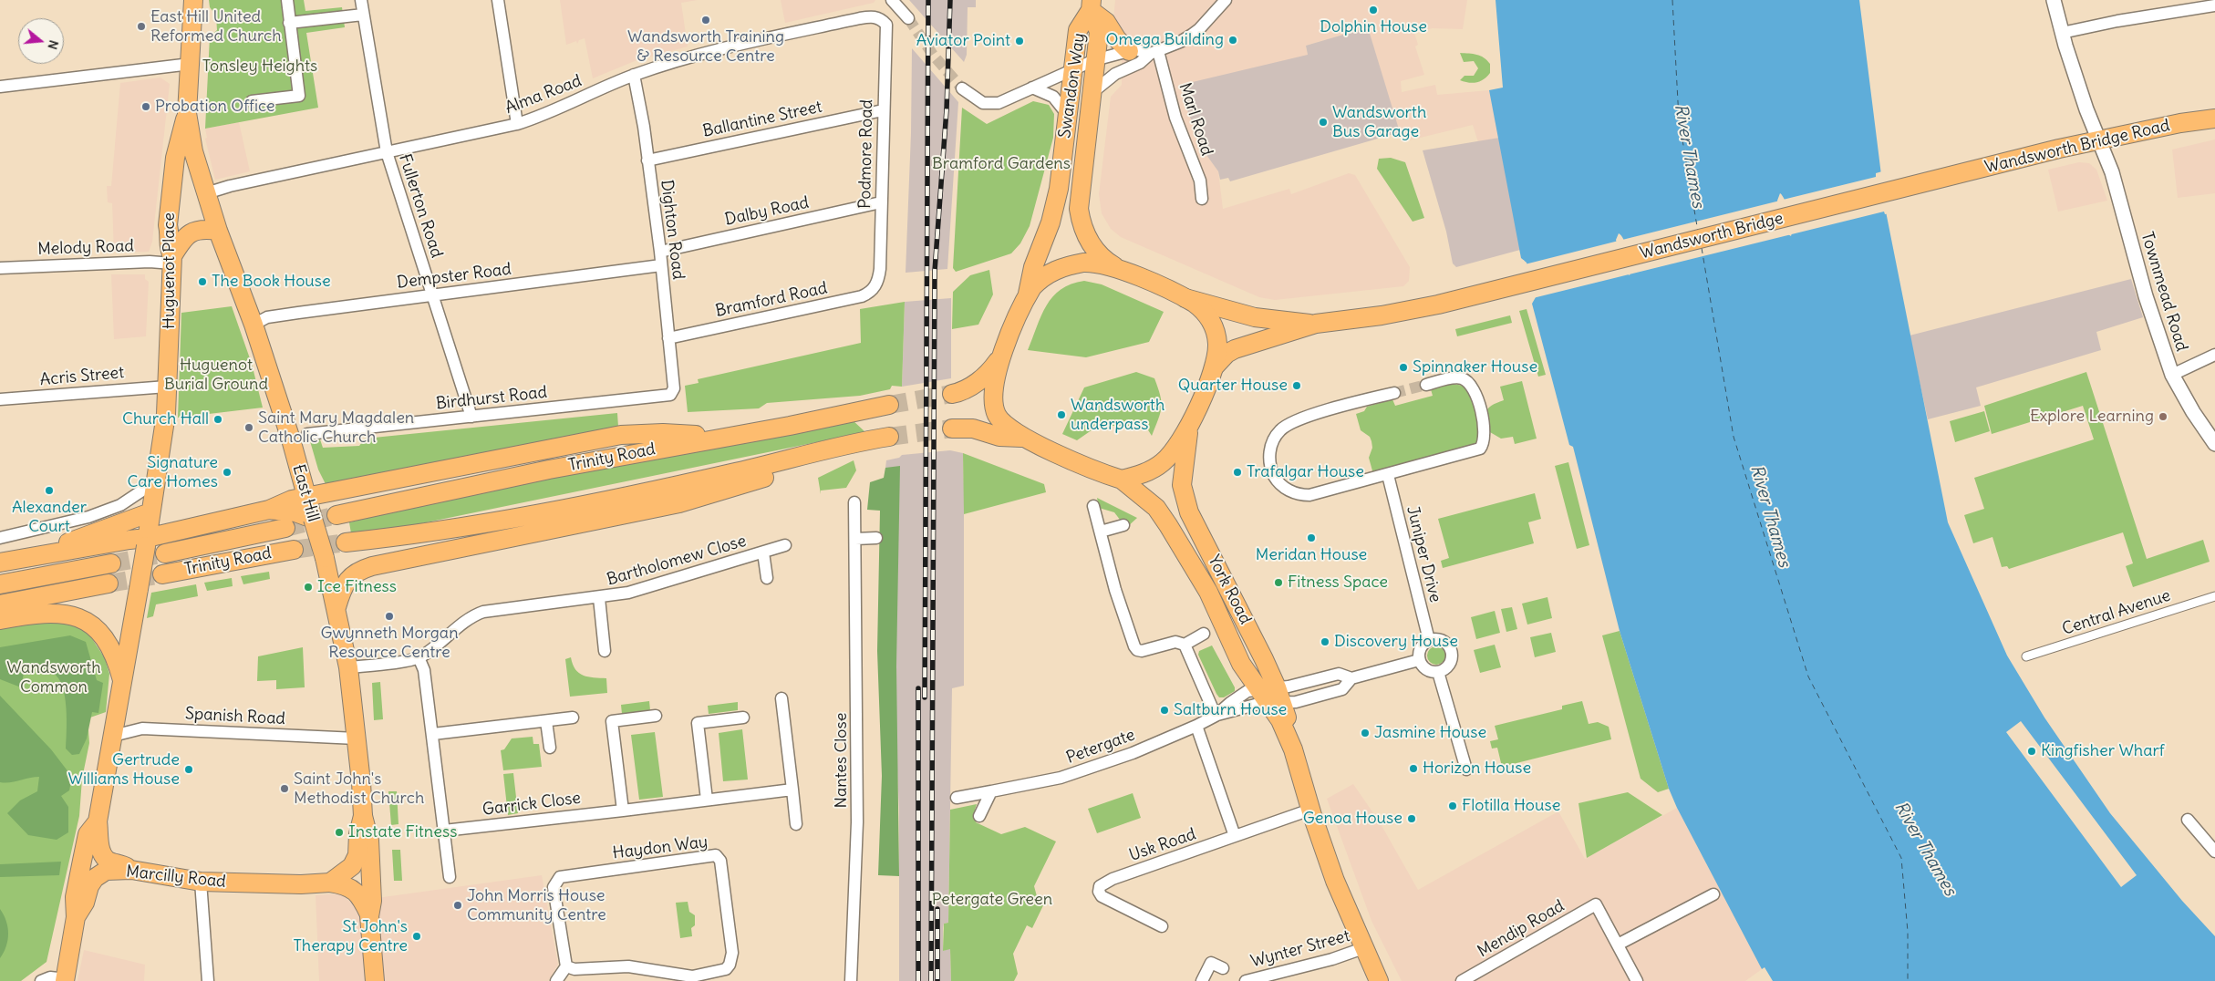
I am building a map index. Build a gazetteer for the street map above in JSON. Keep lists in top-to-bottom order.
{
  "streets": {
    "main road": [
      "Swandon Way",
      "Wandsworth Bridge Road",
      "Wandsworth Bridge",
      "Huguenot Place",
      "Trinity Road",
      "East Hill",
      "York Road",
      "Marcilly Road"
    ],
    "street": [
      "Alma Road",
      "Ballantine Street",
      "Marl Road",
      "Podmore Road",
      "Fullerton Road",
      "Dalby Road",
      "Dighton Road",
      "Melody Road",
      "Dempster Road",
      "Townmead Road",
      "Bramford Road",
      "Acris Street",
      "Birdhurst Road",
      "Juniper Drive",
      "Bartholomew Close",
      "Central Avenue",
      "Spanish Road",
      "Petergate",
      "Nantes Close",
      "Garrick Close",
      "Usk Road",
      "Haydon Way",
      "Mendip Road",
      "Wynter Street"
    ]
  },
  "crossings": [
    ["Alma Road", "Podmore Road"],
    ["Alma Road", "Fullerton Road"],
    ["Alma Road", "Dighton Road"],
    ["Alma Road", "East Hill"],
    ["Ballantine Street", "Podmore Road"],
    ["Ballantine Street", "Dighton Road"],
    ["Wandsworth Bridge Road", "Wandsworth Bridge"],
    ["Wandsworth Bridge Road", "Townmead Road"],
    ["Podmore Road", "Dalby Road"],
    ["Podmore Road", "Bramford Road"],
    ["Fullerton Road", "Dempster Road"],
    ["Fullerton Road", "Birdhurst Road"],
    ["Dalby Road", "Dighton Road"],
    ["Dighton Road", "Dempster Road"],
    ["Dighton Road", "Bramford Road"],
    ["Dighton Road", "Birdhurst Road"],
    ["Melody Road", "Huguenot Place"],
    ["Huguenot Place", "Acris Street"],
    ["Huguenot Place", "East Hill"],
    ["Huguenot Place", "Spanish Road"],
    ["Dempster Road", "East Hill"],
    ["East Hill", "Bartholomew Close"],
    ["East Hill", "Spanish Road"],
    ["East Hill", "Marcilly Road"],
    ["York Road", "Petergate"],
    ["York Road", "Usk Road"],
    ["York Road", "Wynter Street"]
  ],
  "water": ["River Thames"],
  "parks": [
    "Tonsley Heights",
    "Bramford Gardens",
    "Huguenot Burial Ground",
    "Wandsworth Common",
    "Petergate Green"
  ],
  "places": [
    "Dolphin House",
    "Wandsworth Training & Resource Centre",
    "East Hill United Reformed Church",
    "Omega Building",
    "Aviator Point",
    "Probation Office",
    "Wandsworth Bus Garage",
    "The Book House",
    "Spinnaker House",
    "Quarter House",
    "Wandsworth underpass",
    "Explore Learning",
    "Church Hall",
    "Saint Mary Magdalen Catholic Church",
    "Signature Care Homes",
    "Trafalgar House",
    "Alexander Court",
    "Meridan House",
    "Fitness Space",
    "Ice Fitness",
    "Gwynneth Morgan Resource Centre",
    "Discovery House",
    "Saltburn House",
    "Jasmine House",
    "Kingfisher Wharf",
    "Horizon House",
    "Gertrude Williams House",
    "Saint John's Methodist Church",
    "Flotilla House",
    "Genoa House",
    "Instate Fitness",
    "John Morris House Community Centre",
    "St John's Therapy Centre"
  ],
  "north": "right"
}
